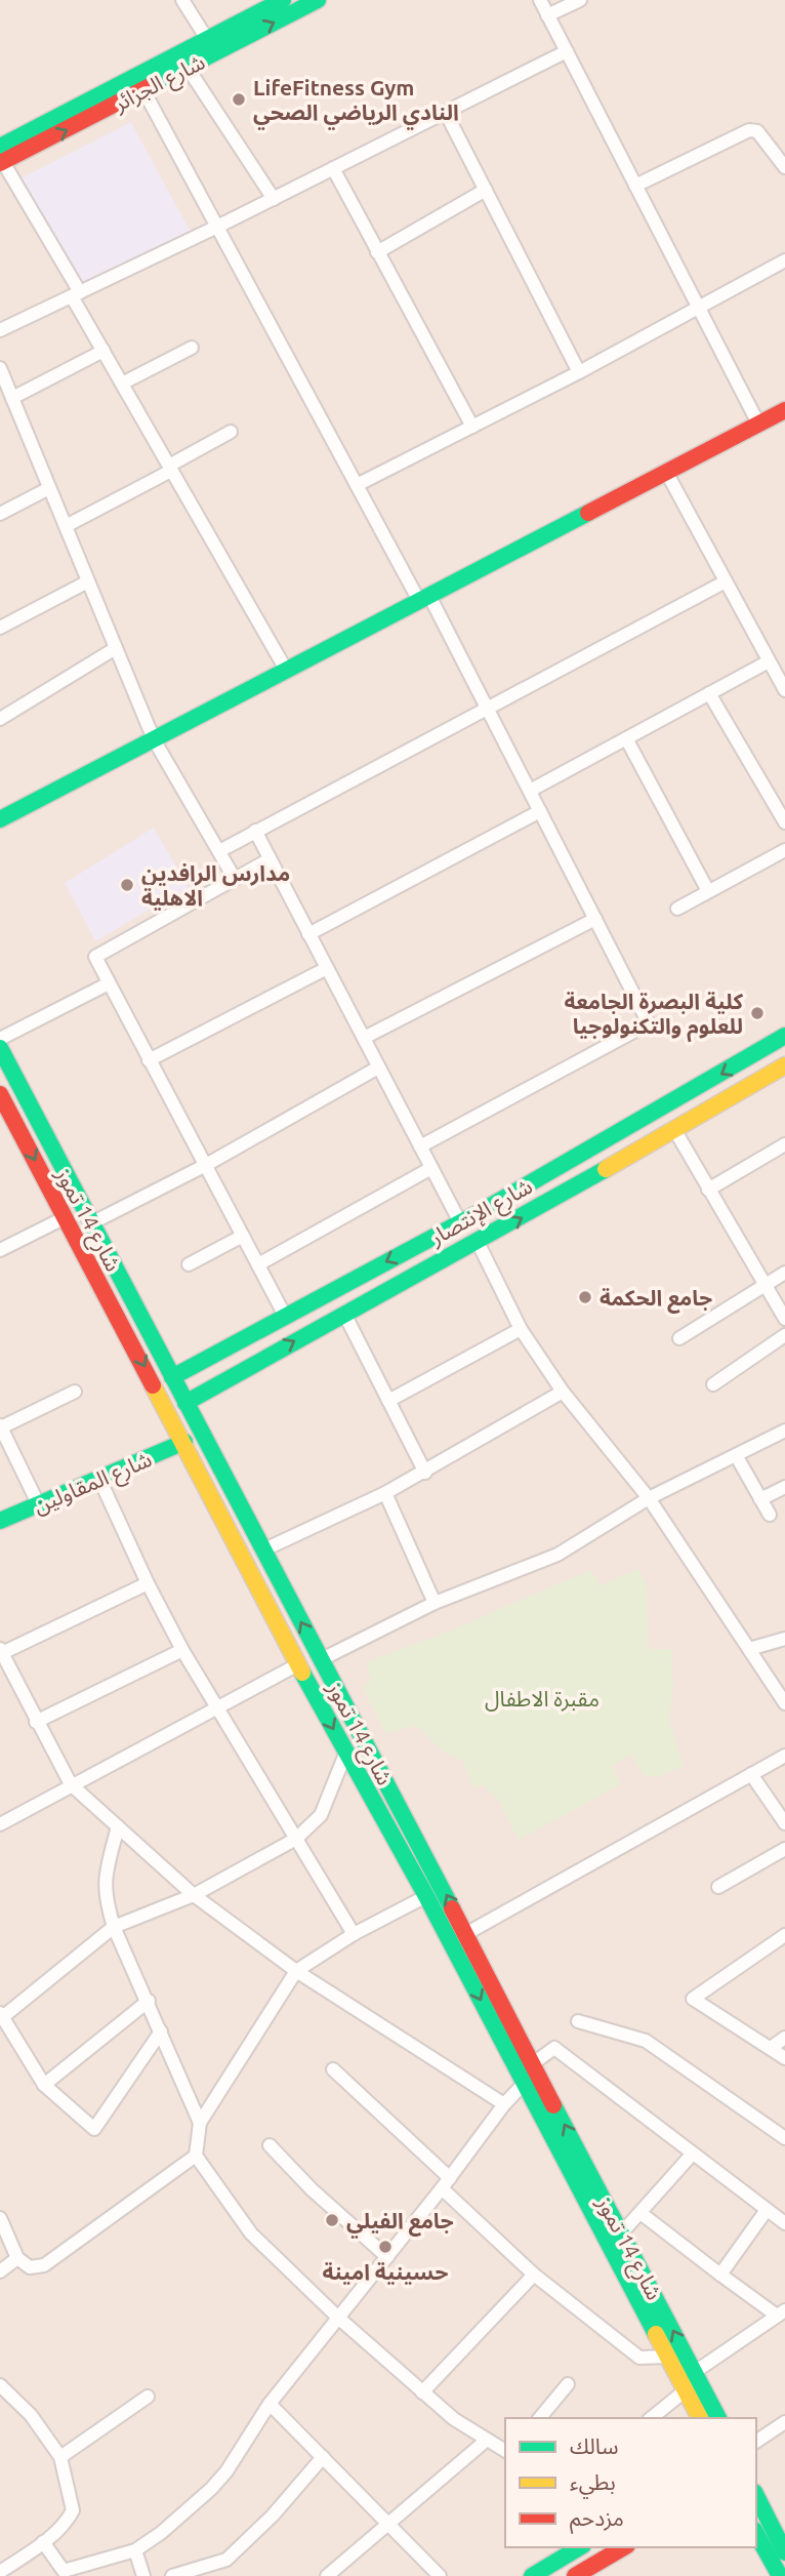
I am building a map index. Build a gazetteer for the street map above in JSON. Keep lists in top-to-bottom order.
{
  "streets": {
    "main road": [
      "شارع الجزائر",
      "شارع الإنتصار",
      "شارع 14 تموز",
      "شارع المقاولين"
    ]
  },
  "crossings": [
    ["شارع الإنتصار", "شارع 14 تموز"],
    ["شارع 14 تموز", "شارع المقاولين"]
  ],
  "parks": ["مقبرة الاطفال"],
  "places": [
    "LifeFitness Gym النادي الرياضي الصحي",
    "مدارس الرافدين اﻻهلية",
    "كلية البصرة الجامعة للعلوم والتكنولوجيا",
    "جامع الحكمة",
    "جامع الفيلي",
    "حسينية امينة"
  ],
  "legend": ["سالك", "بطيء", "مزدحم"]
}
